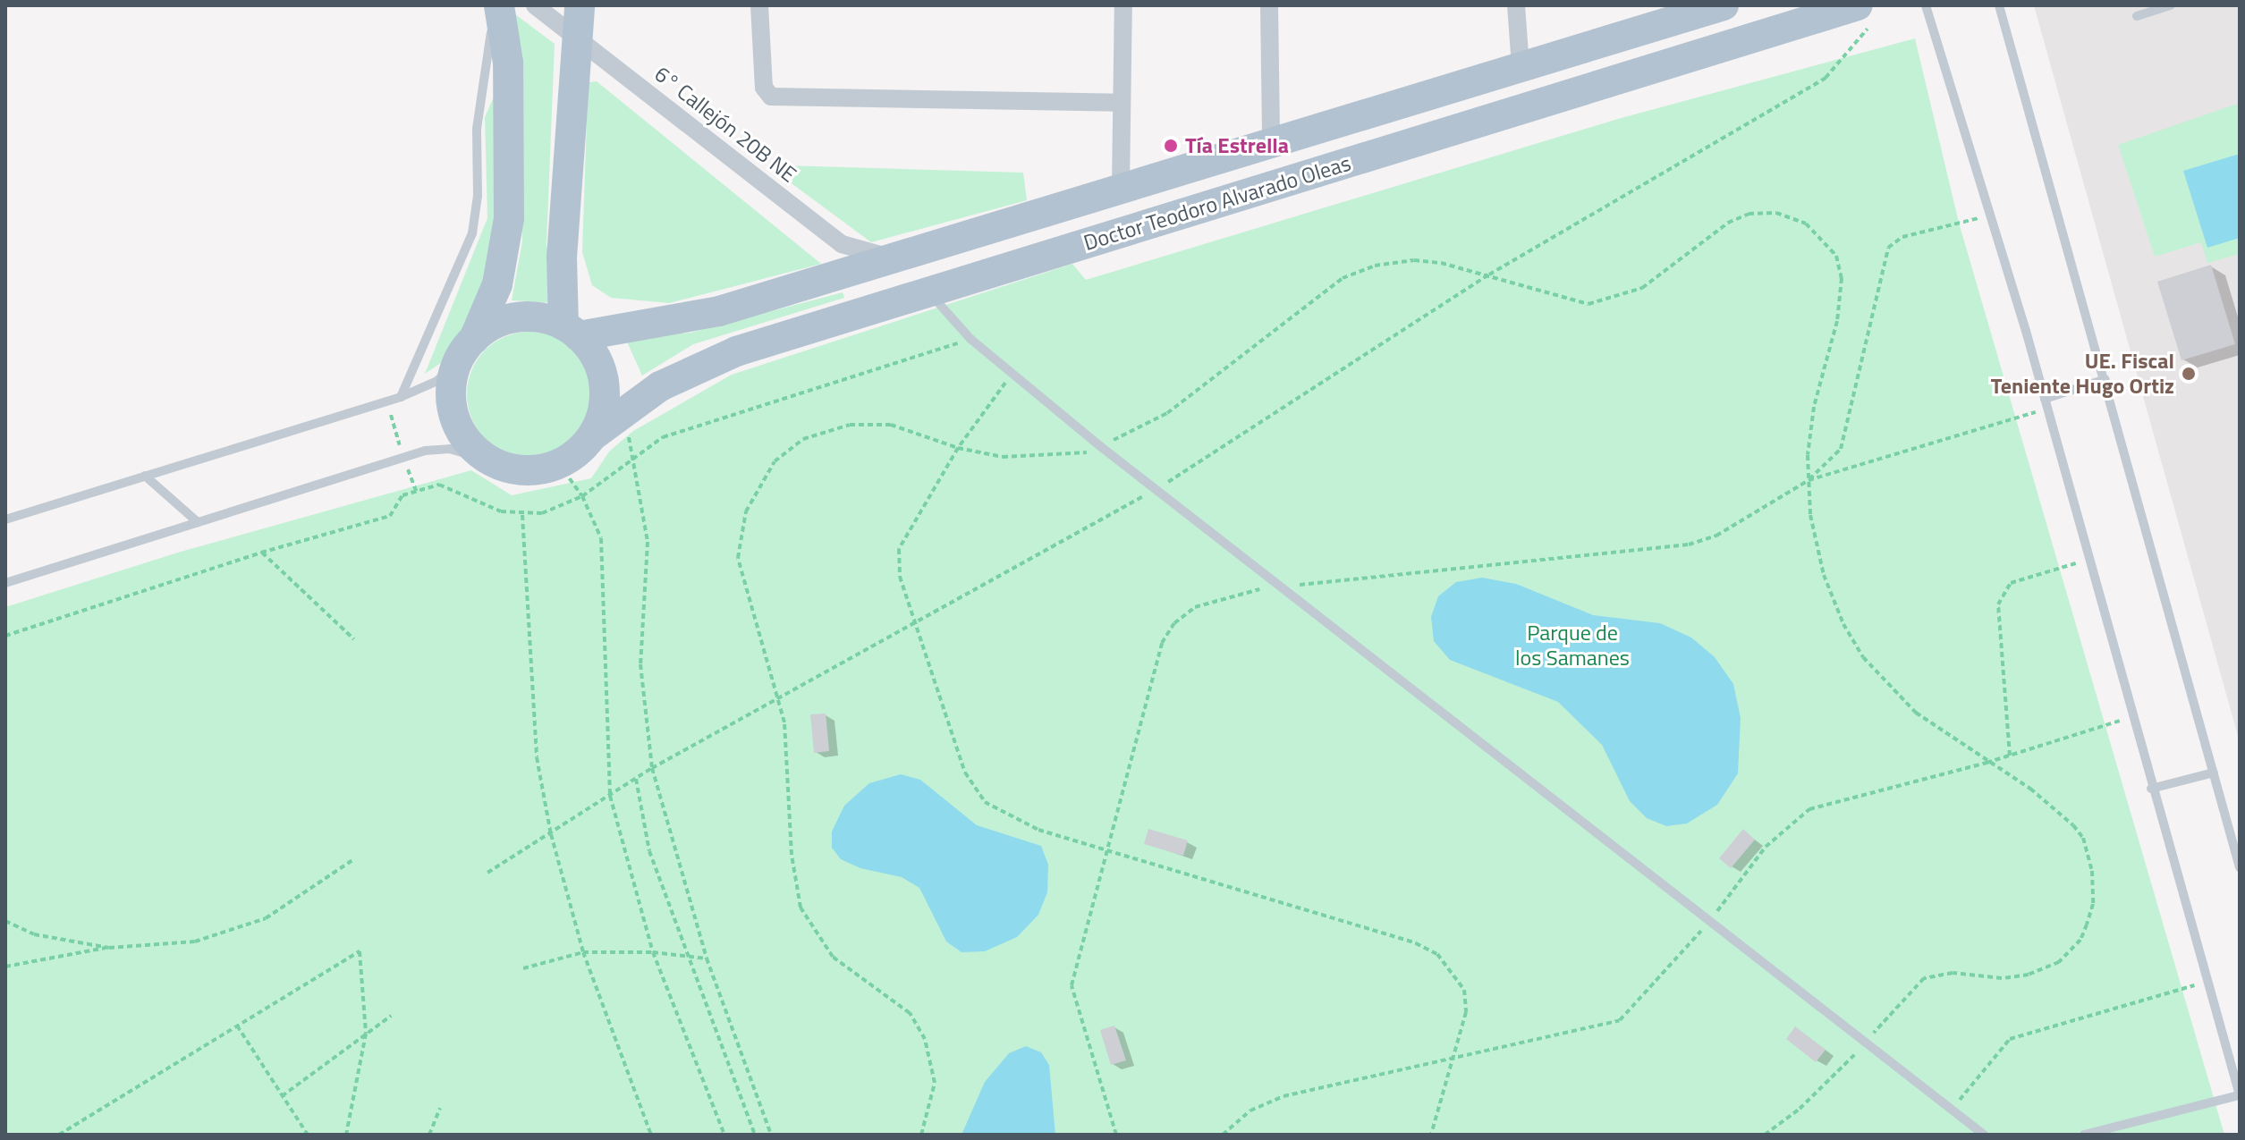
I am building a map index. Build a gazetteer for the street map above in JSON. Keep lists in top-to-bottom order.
{
  "streets": {
    "main road": ["Doctor Teodoro Alvarado Oleas"],
    "street": ["6° Callejón 20B NE"]
  },
  "crossings": [
    ["6° Callejón 20B NE", "Doctor Teodoro Alvarado Oleas"]
  ],
  "parks": ["Parque de los Samanes"],
  "places": ["Tía Estrella", "UE. Fiscal Teniente Hugo Ortiz"]
}
